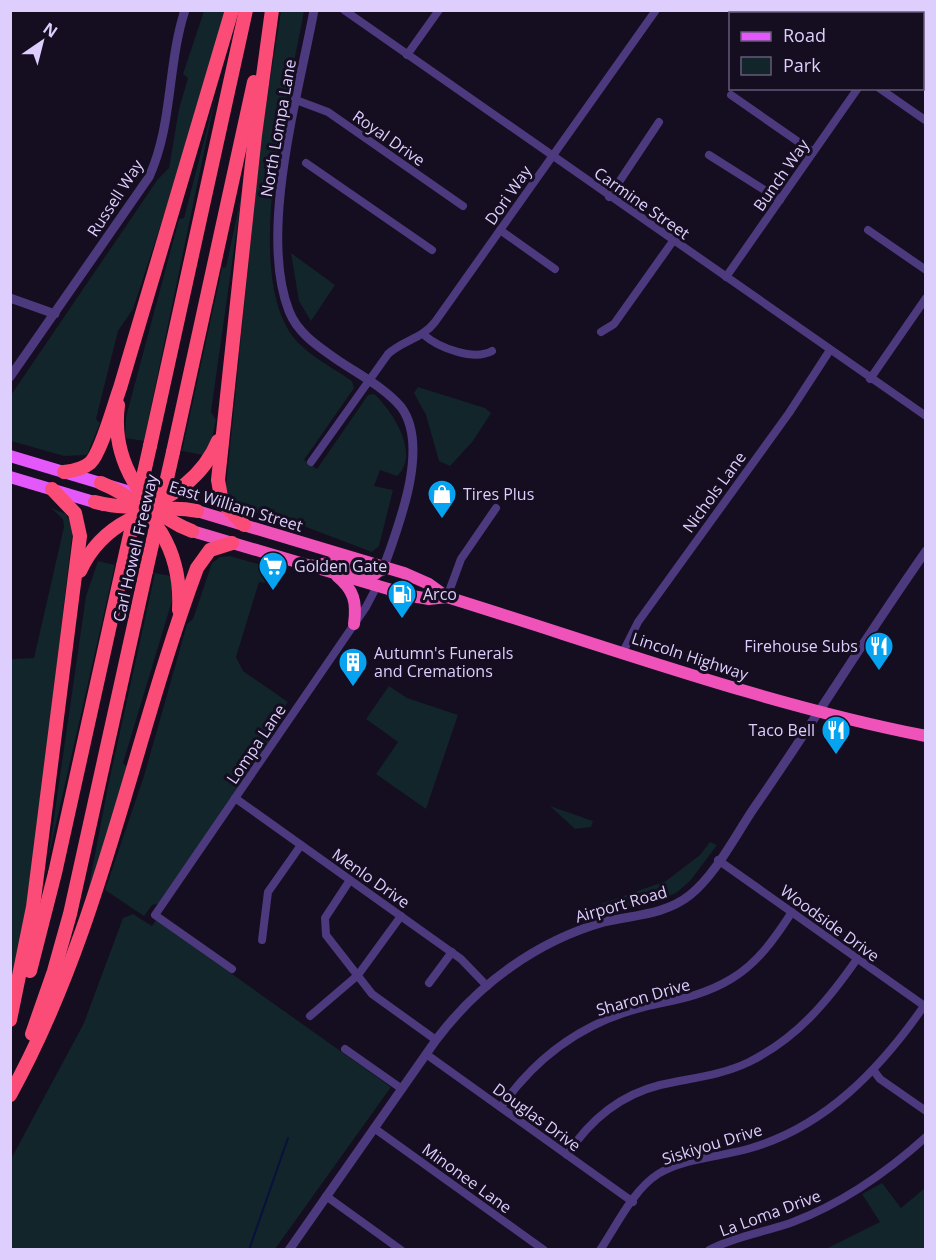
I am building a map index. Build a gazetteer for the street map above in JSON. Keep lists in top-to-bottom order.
{
  "streets": {
    "highway": ["East William Street", "Carl Howell Freeway", "Lincoln Highway"],
    "street": [
      "North Lompa Lane",
      "Royal Drive",
      "Bunch Way",
      "Dori Way",
      "Russell Way",
      "Carmine Street",
      "Nichols Lane",
      "Lompa Lane",
      "Menlo Drive",
      "Airport Road",
      "Woodside Drive",
      "Sharon Drive",
      "Douglas Drive",
      "Siskiyou Drive",
      "Minonee Lane",
      "La Loma Drive"
    ]
  },
  "crossings": [
    ["North Lompa Lane", "Royal Drive"],
    ["North Lompa Lane", "East William Street"],
    ["North Lompa Lane", "Lincoln Highway"],
    ["North Lompa Lane", "Lompa Lane"],
    ["Bunch Way", "Carmine Street"],
    ["Dori Way", "Carmine Street"],
    ["Carmine Street", "Nichols Lane"],
    ["Nichols Lane", "Lincoln Highway"],
    ["East William Street", "Lincoln Highway"],
    ["Lincoln Highway", "Lompa Lane"],
    ["Lincoln Highway", "Airport Road"],
    ["Lompa Lane", "Menlo Drive"],
    ["Menlo Drive", "Airport Road"],
    ["Airport Road", "Woodside Drive"],
    ["Airport Road", "Douglas Drive"],
    ["Airport Road", "Minonee Lane"],
    ["Woodside Drive", "Sharon Drive"],
    ["Woodside Drive", "Siskiyou Drive"],
    ["Sharon Drive", "Douglas Drive"],
    ["Douglas Drive", "Siskiyou Drive"]
  ],
  "places": {
    "shop": ["Tires Plus"],
    "supermarket": ["Golden Gate"],
    "fuel station": ["Arco"],
    "restaurant": ["Firehouse Subs", "Taco Bell"],
    "building": ["Autumn's Funerals and Cremations"]
  },
  "legend": ["Road", "Park"],
  "north": "top right"
}
